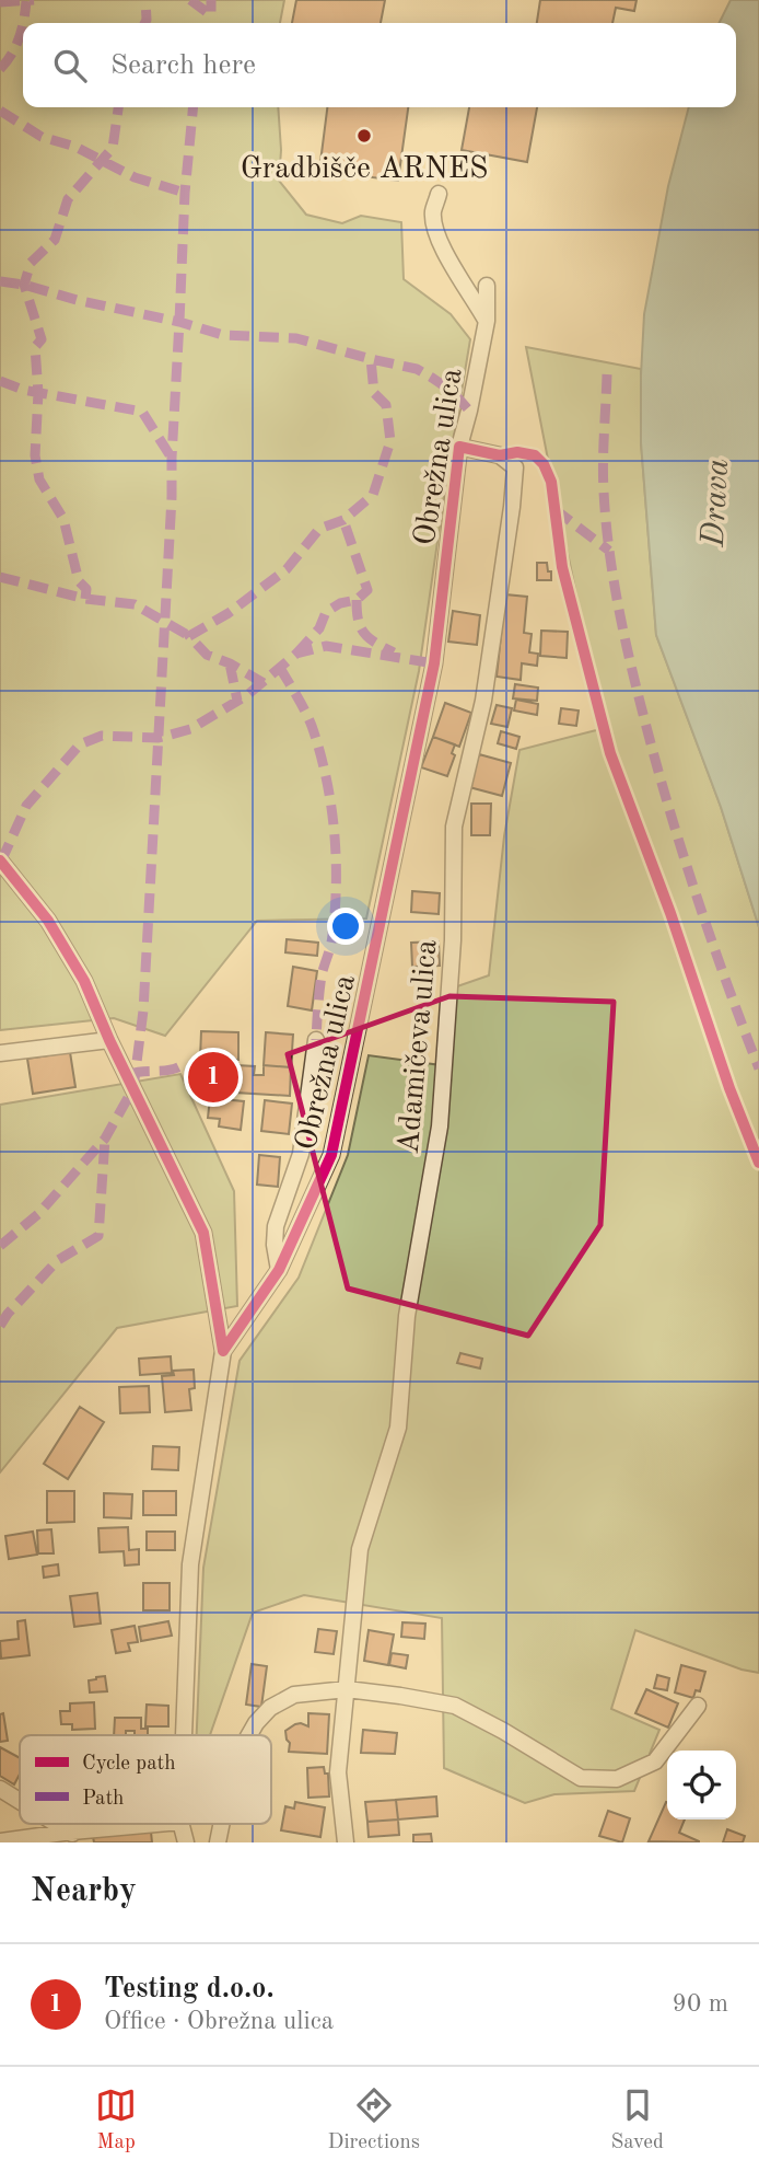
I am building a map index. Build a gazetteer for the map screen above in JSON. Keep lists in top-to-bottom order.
{
  "streets": {
    "street": ["Obrežna ulica", "Adamičeva ulica"]
  },
  "crossings": [
    ["Obrežna ulica", "Adamičeva ulica"]
  ],
  "water": ["Drava"],
  "places": ["Gradbišče ARNES"],
  "legend": ["Cycle path", "Path"],
  "page": {
    "search": "Search here",
    "pins": "1",
    "heading": "Nearby",
    "list": [
      {
        "mark": "1",
        "name": "Testing d.o.o.",
        "note": "Office · Obrežna ulica",
        "value": "90 m"
      }
    ],
    "nav": ["Map", "Directions", "Saved"]
  }
}
